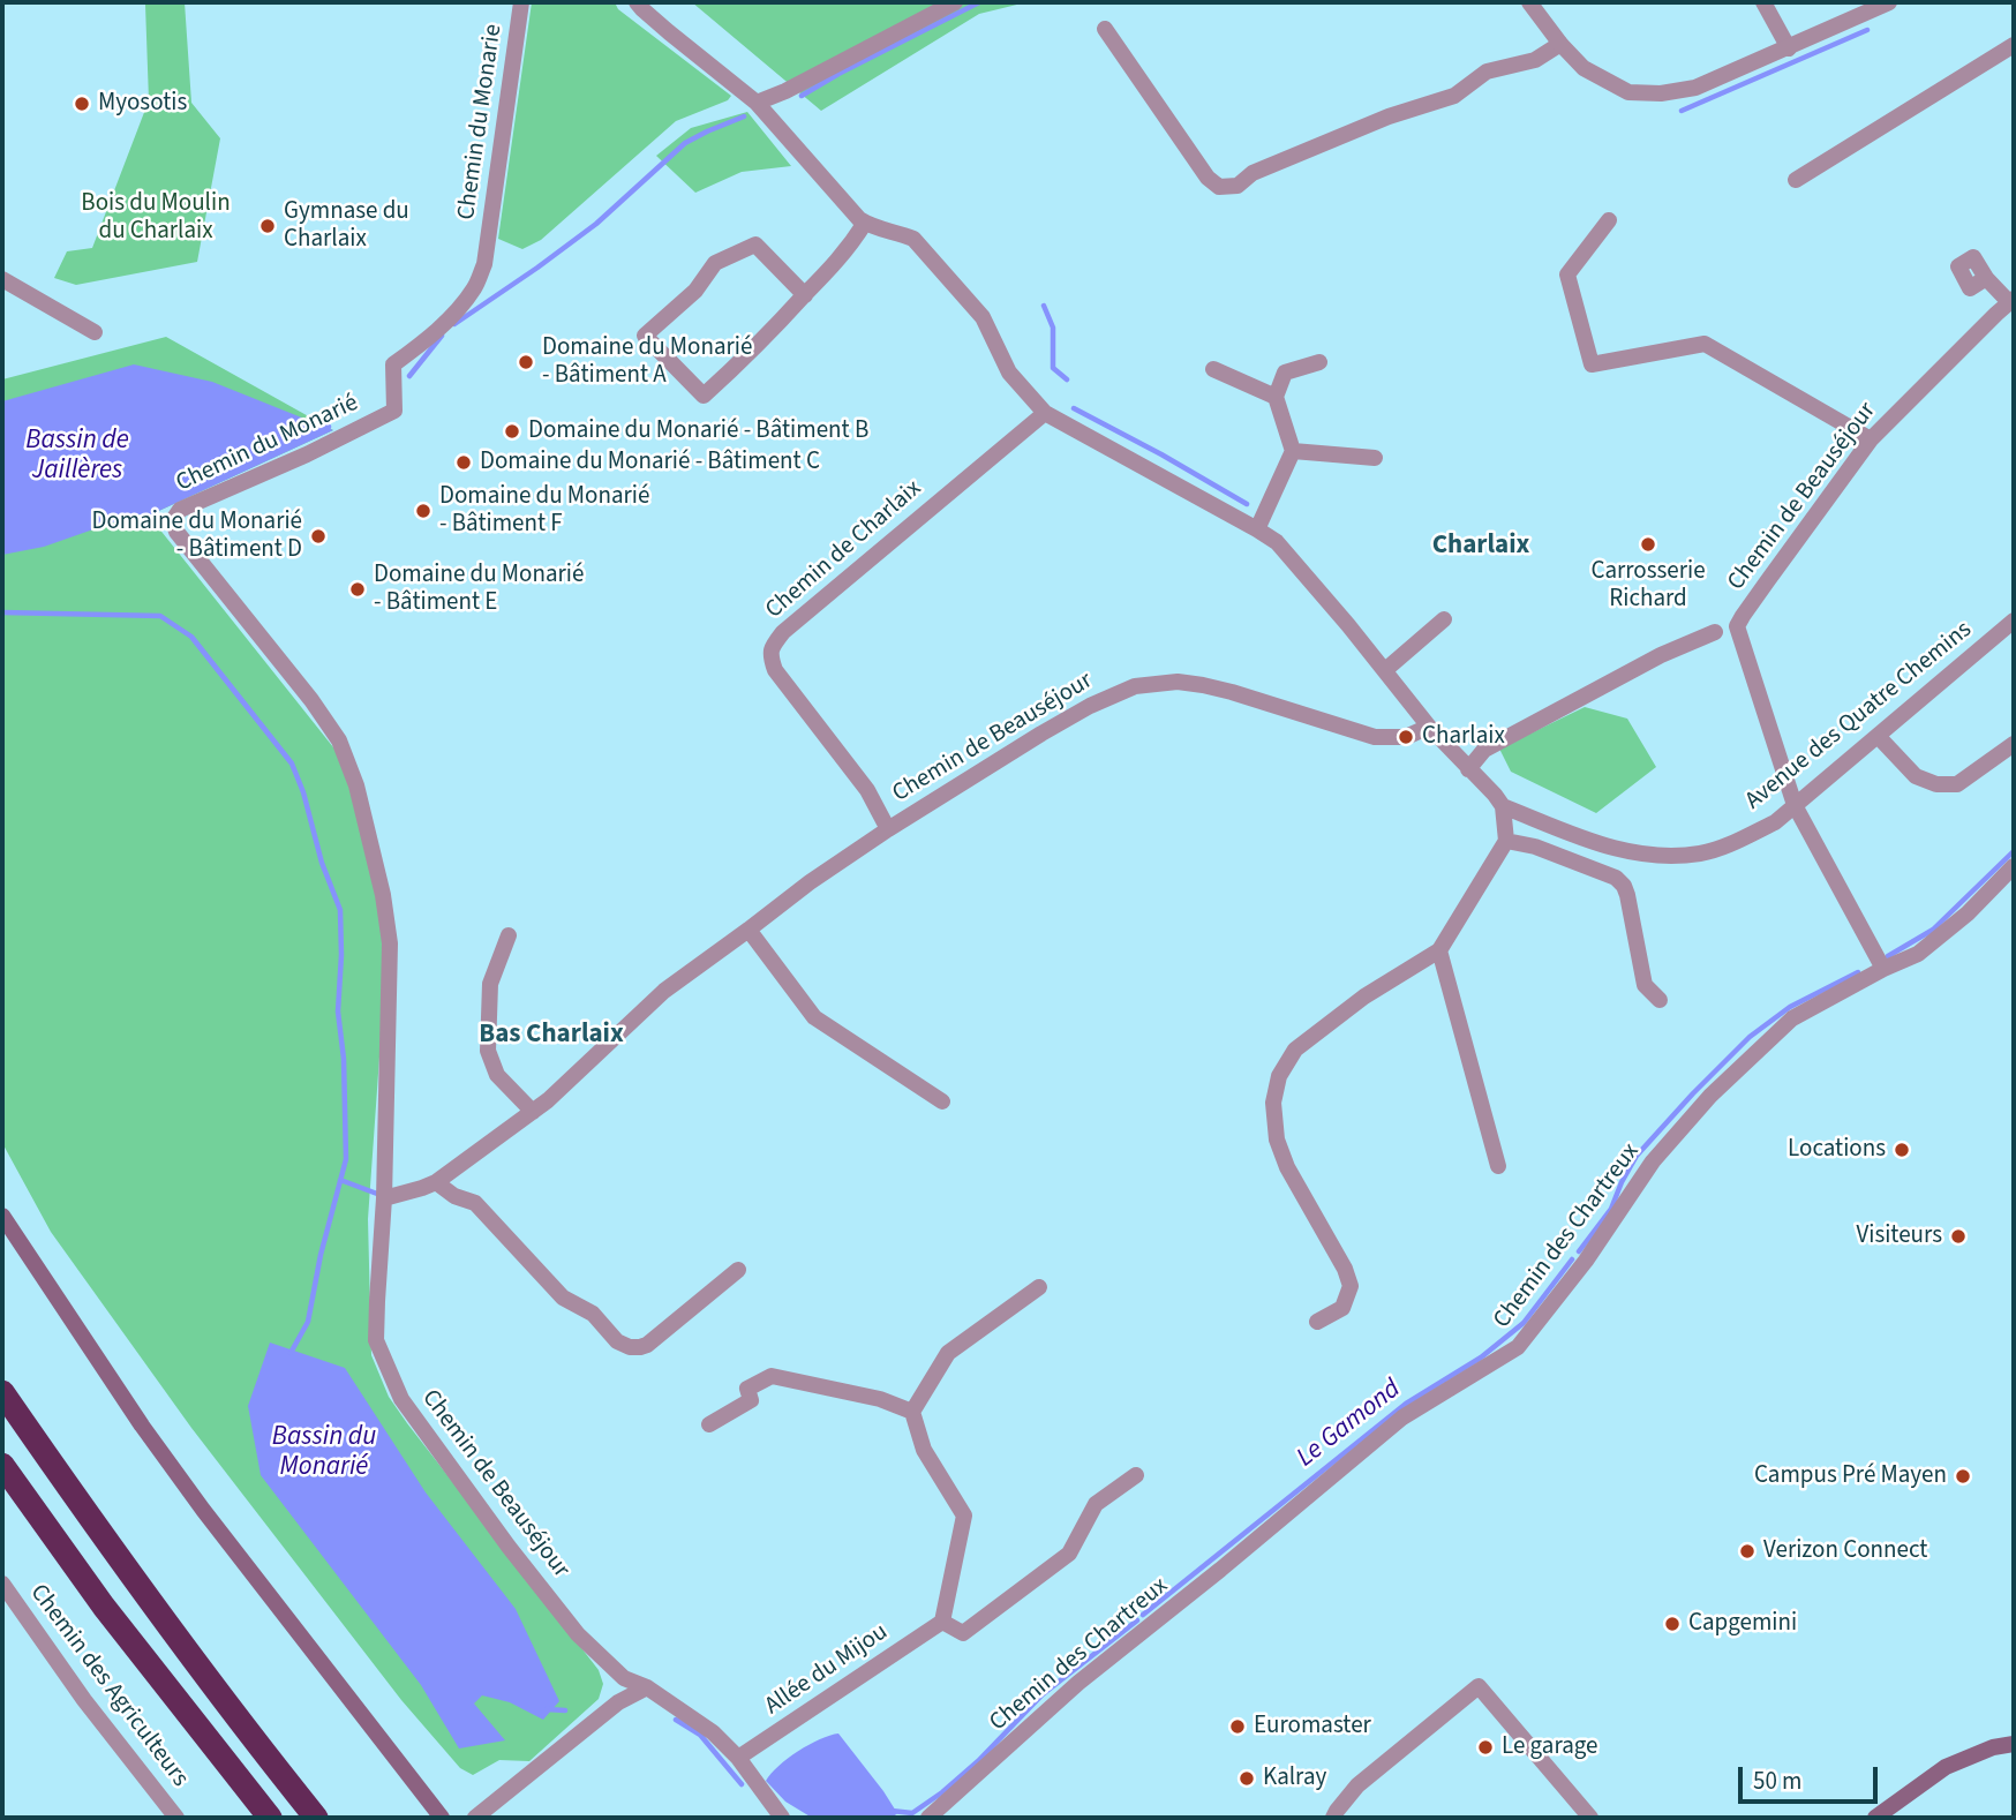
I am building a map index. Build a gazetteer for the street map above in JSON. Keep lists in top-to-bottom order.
{
  "streets": {
    "street": [
      "Chemin du Monarie",
      "Chemin du Monarié",
      "Chemin de Beauséjour",
      "Chemin de Charlaix",
      "Avenue des Quatre Chemins",
      "Chemin des Chartreux",
      "Allée du Mijou",
      "Chemin des Agriculteurs"
    ]
  },
  "crossings": [
    ["Chemin du Monarie", "Chemin du Monarié"],
    ["Chemin du Monarié", "Chemin de Beauséjour"],
    ["Chemin de Beauséjour", "Chemin de Charlaix"],
    ["Chemin de Beauséjour", "Avenue des Quatre Chemins"],
    ["Chemin de Beauséjour", "Allée du Mijou"],
    ["Chemin de Charlaix", "Avenue des Quatre Chemins"]
  ],
  "districts": ["Charlaix", "Bas Charlaix"],
  "water": ["Bassin de Jaillères", "Le Gamond", "Bassin du Monarié"],
  "parks": ["Bois du Moulin du Charlaix"],
  "places": [
    "Myosotis",
    "Gymnase du Charlaix",
    "Domaine du Monarié - Bâtiment A",
    "Domaine du Monarié - Bâtiment B",
    "Domaine du Monarié - Bâtiment C",
    "Domaine du Monarié - Bâtiment F",
    "Domaine du Monarié - Bâtiment D",
    "Carrosserie Richard",
    "Domaine du Monarié - Bâtiment E",
    "Charlaix",
    "Locations",
    "Visiteurs",
    "Campus Pré Mayen",
    "Verizon Connect",
    "Capgemini",
    "Euromaster",
    "Le garage",
    "Kalray"
  ],
  "scale_bar": "50 m"
}
